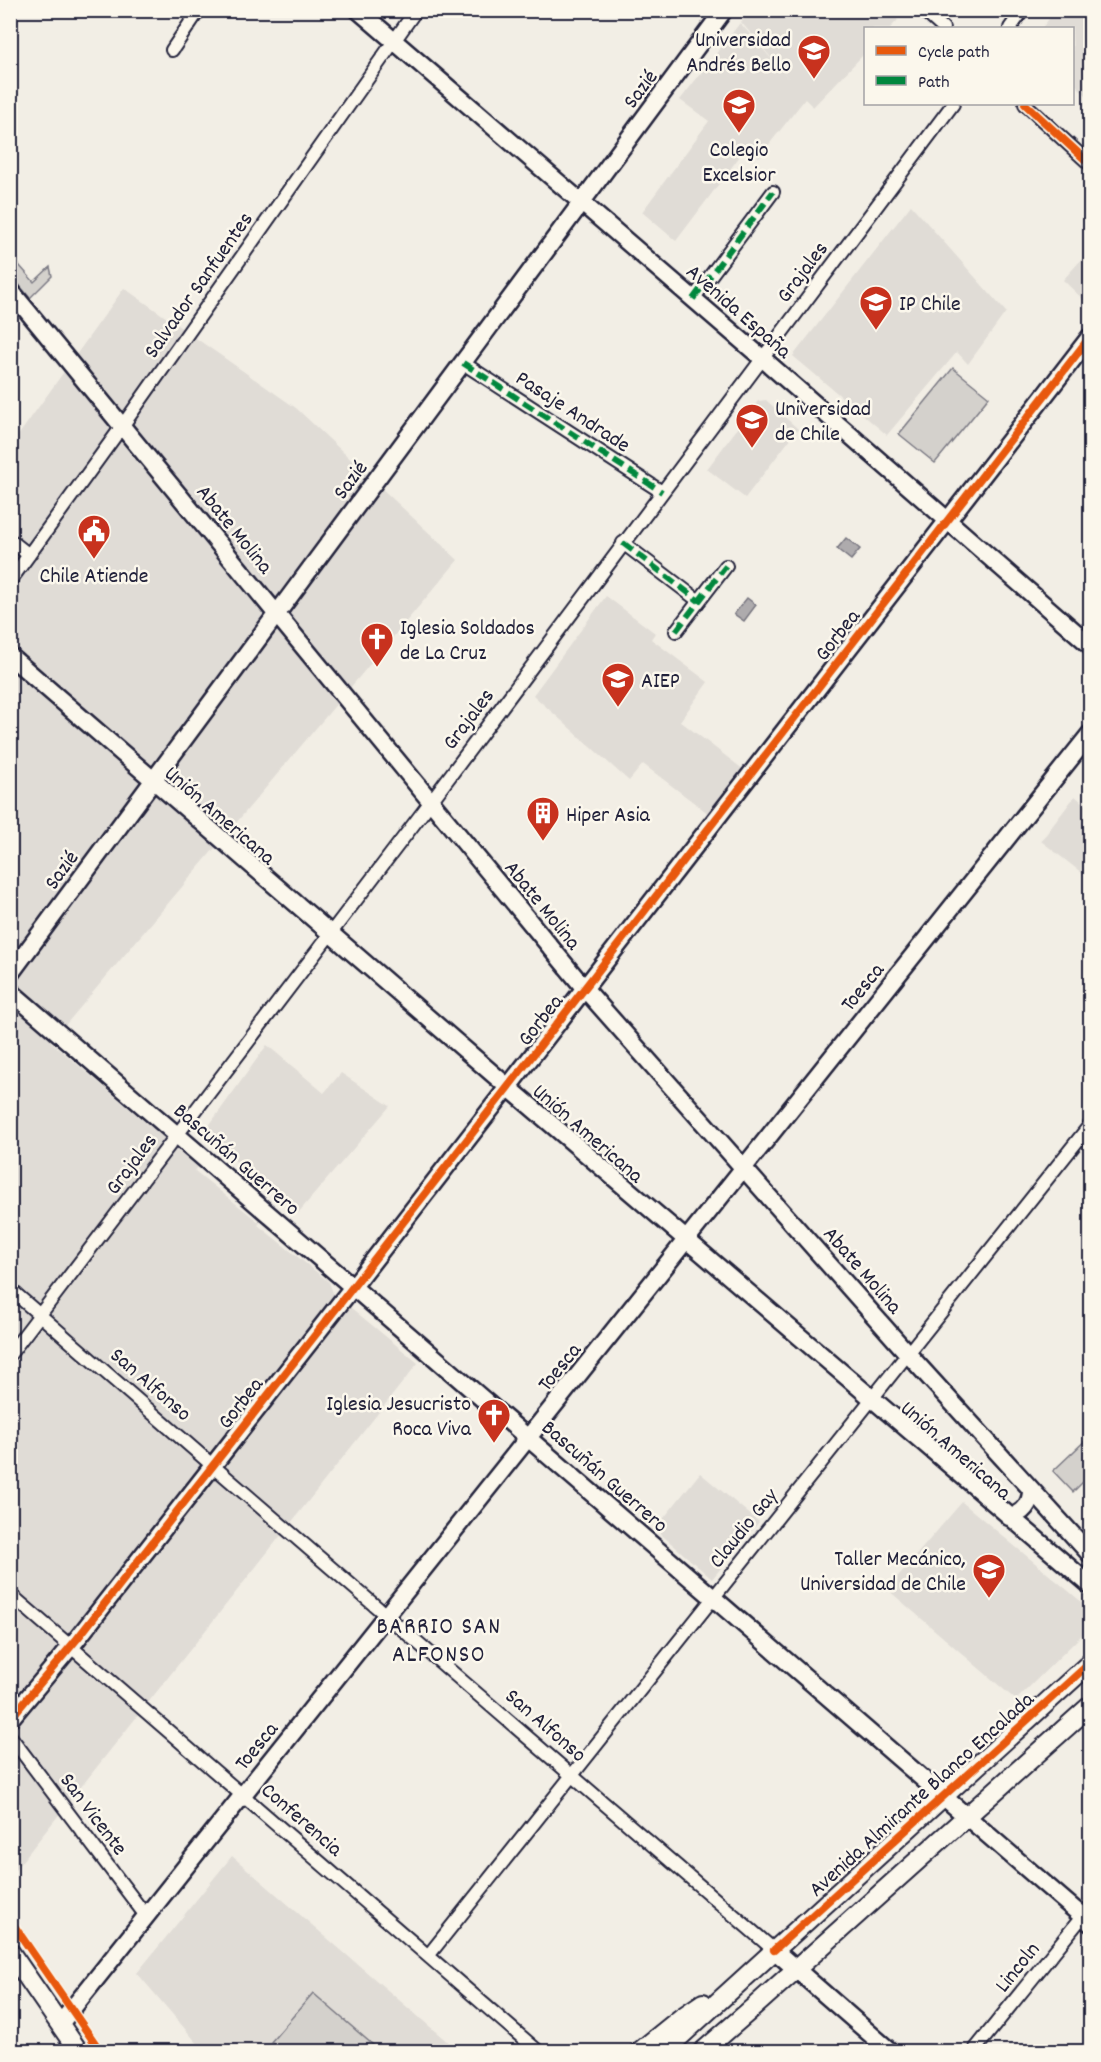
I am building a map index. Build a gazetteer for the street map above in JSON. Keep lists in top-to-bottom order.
{
  "streets": {
    "main road": ["Avenida Almirante Blanco Encalada"],
    "street": [
      "Sazié",
      "Grajales",
      "Salvador Sanfuentes",
      "Avenida España",
      "Pasaje Andrade",
      "Abate Molina",
      "Gorbea",
      "Unión Americana",
      "Toesca",
      "Bascuñán Guerrero",
      "San Alfonso",
      "Claudio Gay",
      "San Vicente",
      "Conferencia",
      "Lincoln"
    ]
  },
  "crossings": [
    ["Sazié", "Avenida España"],
    ["Sazié", "Pasaje Andrade"],
    ["Sazié", "Abate Molina"],
    ["Sazié", "Unión Americana"],
    ["Grajales", "Avenida España"],
    ["Grajales", "Pasaje Andrade"],
    ["Grajales", "Abate Molina"],
    ["Grajales", "Unión Americana"],
    ["Grajales", "Bascuñán Guerrero"],
    ["Grajales", "San Alfonso"],
    ["Salvador Sanfuentes", "Avenida España"],
    ["Salvador Sanfuentes", "Abate Molina"],
    ["Avenida España", "Gorbea"],
    ["Abate Molina", "Gorbea"],
    ["Abate Molina", "Toesca"],
    ["Abate Molina", "Claudio Gay"],
    ["Gorbea", "Unión Americana"],
    ["Gorbea", "Bascuñán Guerrero"],
    ["Gorbea", "San Alfonso"],
    ["Gorbea", "Conferencia"],
    ["Unión Americana", "Toesca"],
    ["Unión Americana", "Claudio Gay"],
    ["Toesca", "Bascuñán Guerrero"],
    ["Toesca", "San Alfonso"],
    ["Toesca", "San Vicente"],
    ["Toesca", "Conferencia"],
    ["Bascuñán Guerrero", "Claudio Gay"],
    ["Bascuñán Guerrero", "Avenida Almirante Blanco Encalada"],
    ["Bascuñán Guerrero", "Lincoln"],
    ["San Alfonso", "Claudio Gay"],
    ["San Alfonso", "Avenida Almirante Blanco Encalada"],
    ["Claudio Gay", "Conferencia"]
  ],
  "districts": ["BARRIO SAN ALFONSO"],
  "places": {
    "school or university": [
      "Universidad Andrés Bello",
      "Colegio Excelsior",
      "IP Chile",
      "Universidad de Chile",
      "AIEP",
      "Taller Mecánico, Universidad de Chile"
    ],
    "public building": ["Chile Atiende"],
    "church": ["Iglesia Soldados de La Cruz", "Iglesia Jesucristo Roca Viva"],
    "building": ["Hiper Asia"]
  },
  "legend": ["Cycle path", "Path"]
}
